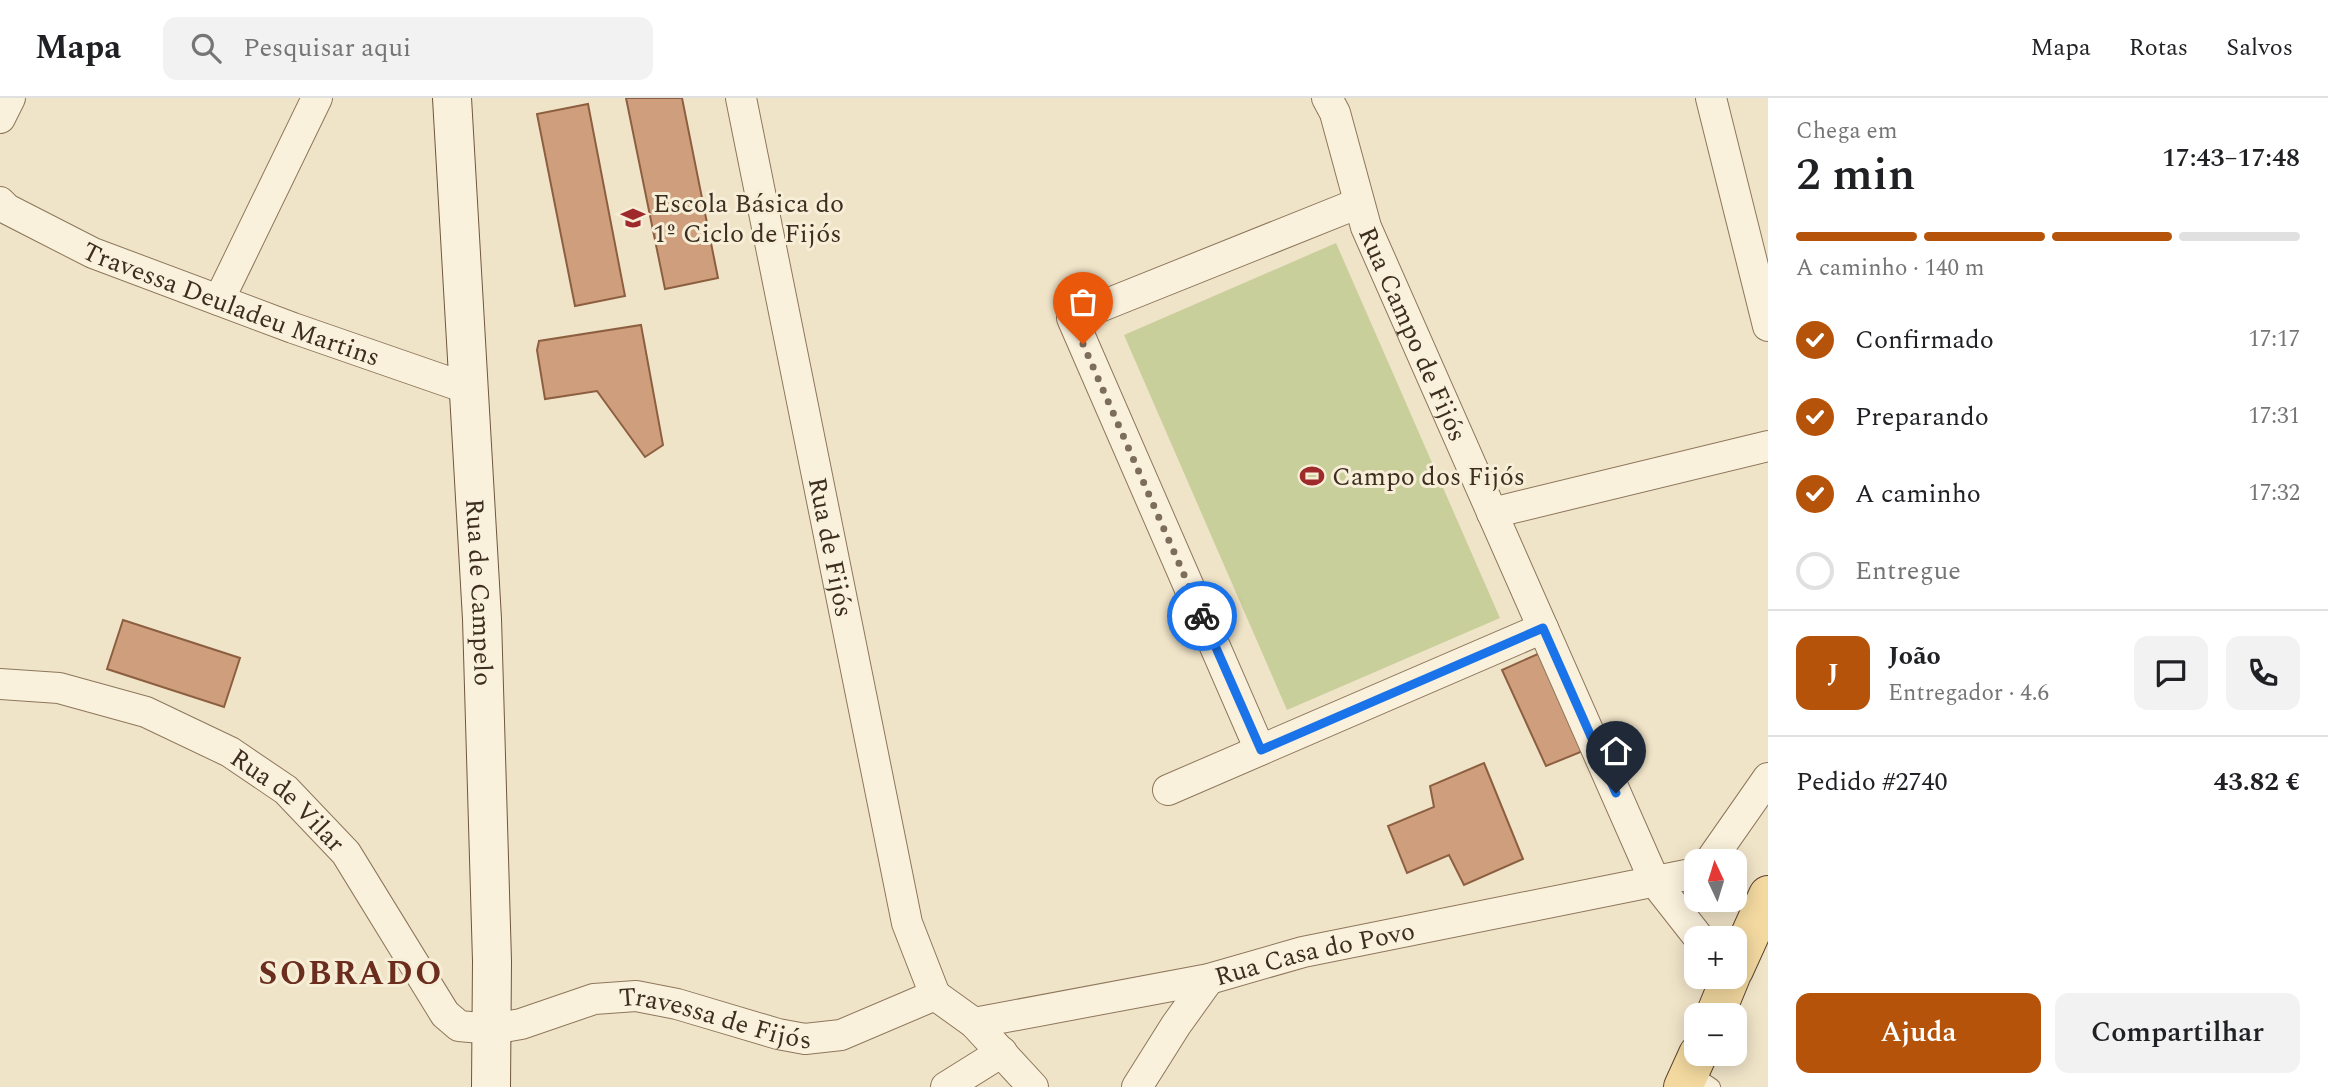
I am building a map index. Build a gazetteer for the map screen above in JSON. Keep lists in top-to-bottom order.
{
  "streets": {
    "main road": ["Rua de Campelo"],
    "street": [
      "Travessa Deuladeu Martins",
      "Rua Campo de Fijós",
      "Rua de Fijós",
      "Rua de Vilar",
      "Rua Casa do Povo",
      "Travessa de Fijós"
    ]
  },
  "crossings": [
    ["Travessa Deuladeu Martins", "Rua de Campelo"],
    ["Rua Campo de Fijós", "Rua Casa do Povo"],
    ["Rua de Fijós", "Travessa de Fijós"],
    ["Rua de Campelo", "Rua de Vilar"],
    ["Rua de Campelo", "Travessa de Fijós"],
    ["Rua de Vilar", "Travessa de Fijós"]
  ],
  "districts": ["SOBRADO"],
  "places": {
    "school or university": ["Escola Básica do 1º Ciclo de Fijós"],
    "sports": ["Campo dos Fijós"]
  },
  "north": "top",
  "page": {
    "header": "Mapa",
    "search": "Pesquisar aqui",
    "nav": ["Mapa", "Rotas", "Salvos"],
    "heading": ["2 min", "Chega em", "17:43–17:48"],
    "panel": [
      "João",
      "Entregador · 4.6",
      "Pedido #2740",
      "43.82 €"
    ],
    "bar": "A caminho · 140 m",
    "list": [
      ["Confirmado", "17:17"],
      ["Preparando", "17:31"],
      ["A caminho", "17:32"],
      "Entregue"
    ],
    "round": "J",
    "map_buttons": ["+", "−"],
    "buttons": ["Ajuda", "Compartilhar"]
  }
}
